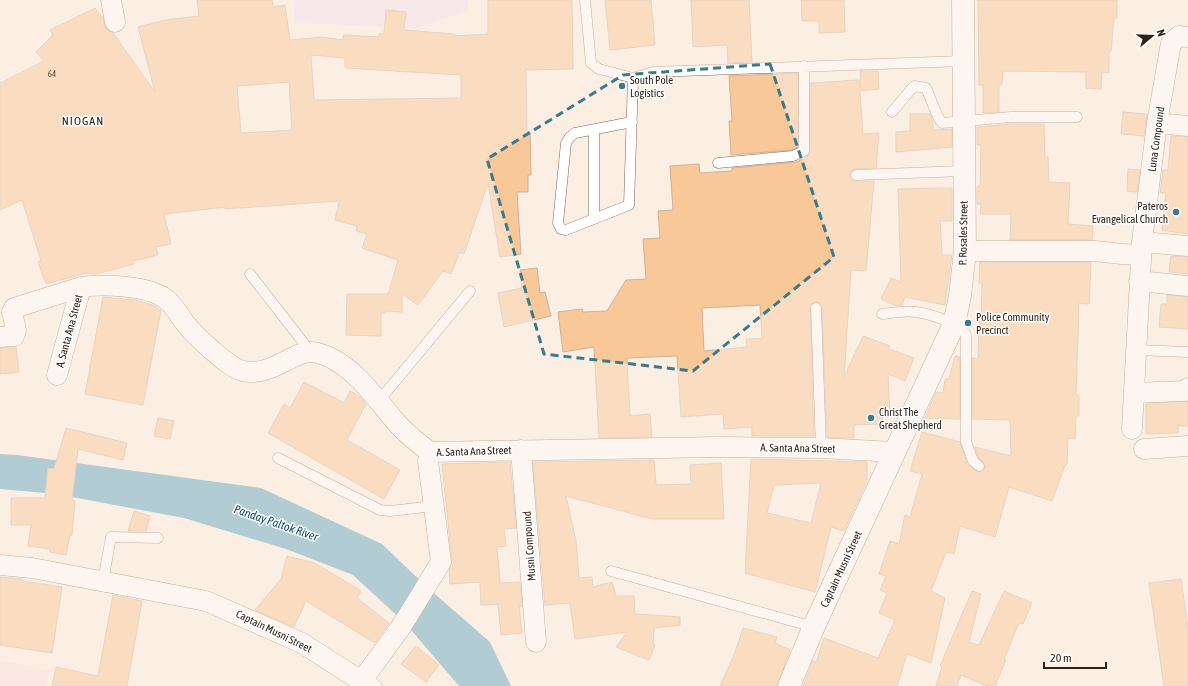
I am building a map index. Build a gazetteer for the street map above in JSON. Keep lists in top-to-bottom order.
{
  "streets": {
    "street": [
      "Luna Compound",
      "P. Rosales Street",
      "A. Santa Ana Street",
      "Musni Compound",
      "Captain Musni Street"
    ]
  },
  "crossings": [
    ["P. Rosales Street", "A. Santa Ana Street"],
    ["P. Rosales Street", "Captain Musni Street"],
    ["A. Santa Ana Street", "Musni Compound"],
    ["A. Santa Ana Street", "Captain Musni Street"]
  ],
  "districts": ["NIOGAN"],
  "water": ["Panday Paltok River"],
  "places": [
    "South Pole Logistics",
    "Pateros Evangelical Church",
    "Police Community Precinct",
    "Christ The Great Shepherd"
  ],
  "house_numbers": ["64"],
  "scale_bar": "20 m",
  "north": "right"
}
